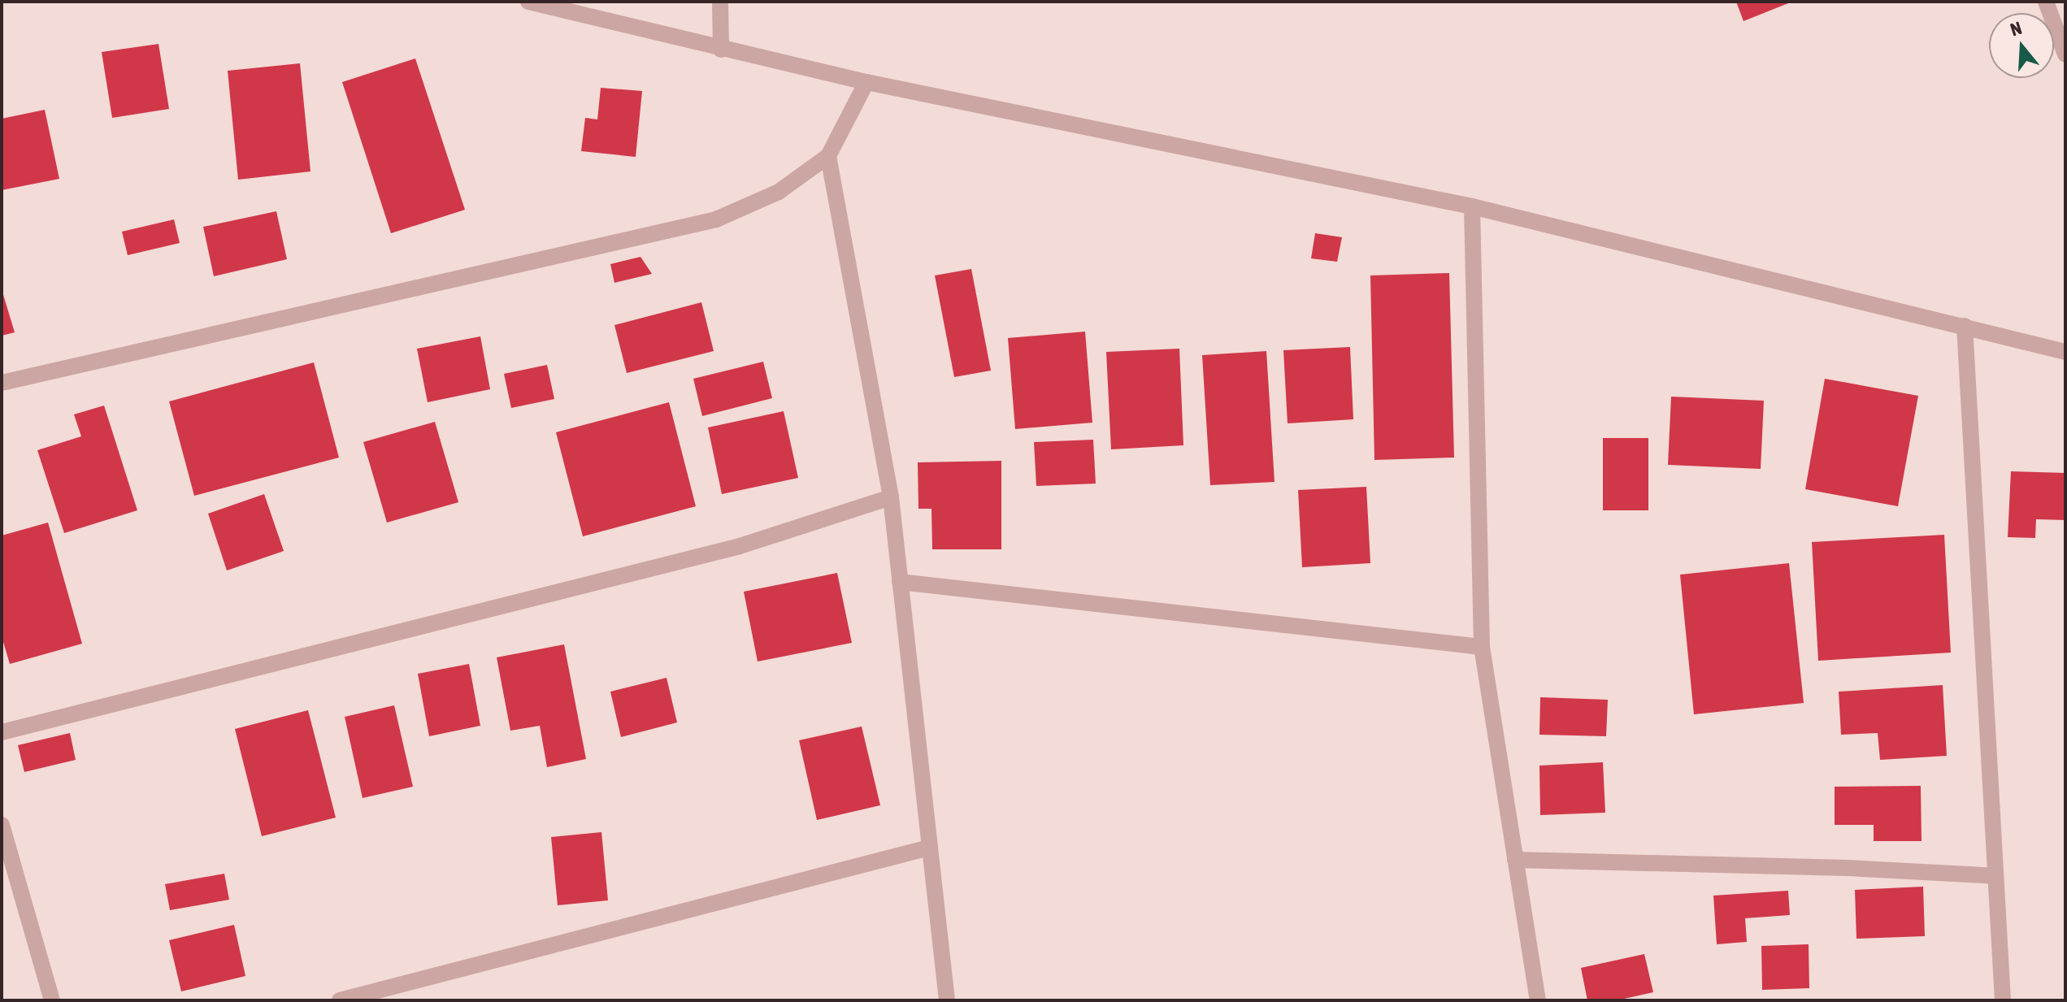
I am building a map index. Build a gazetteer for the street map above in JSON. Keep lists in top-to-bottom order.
{
  "north": "top"
}
